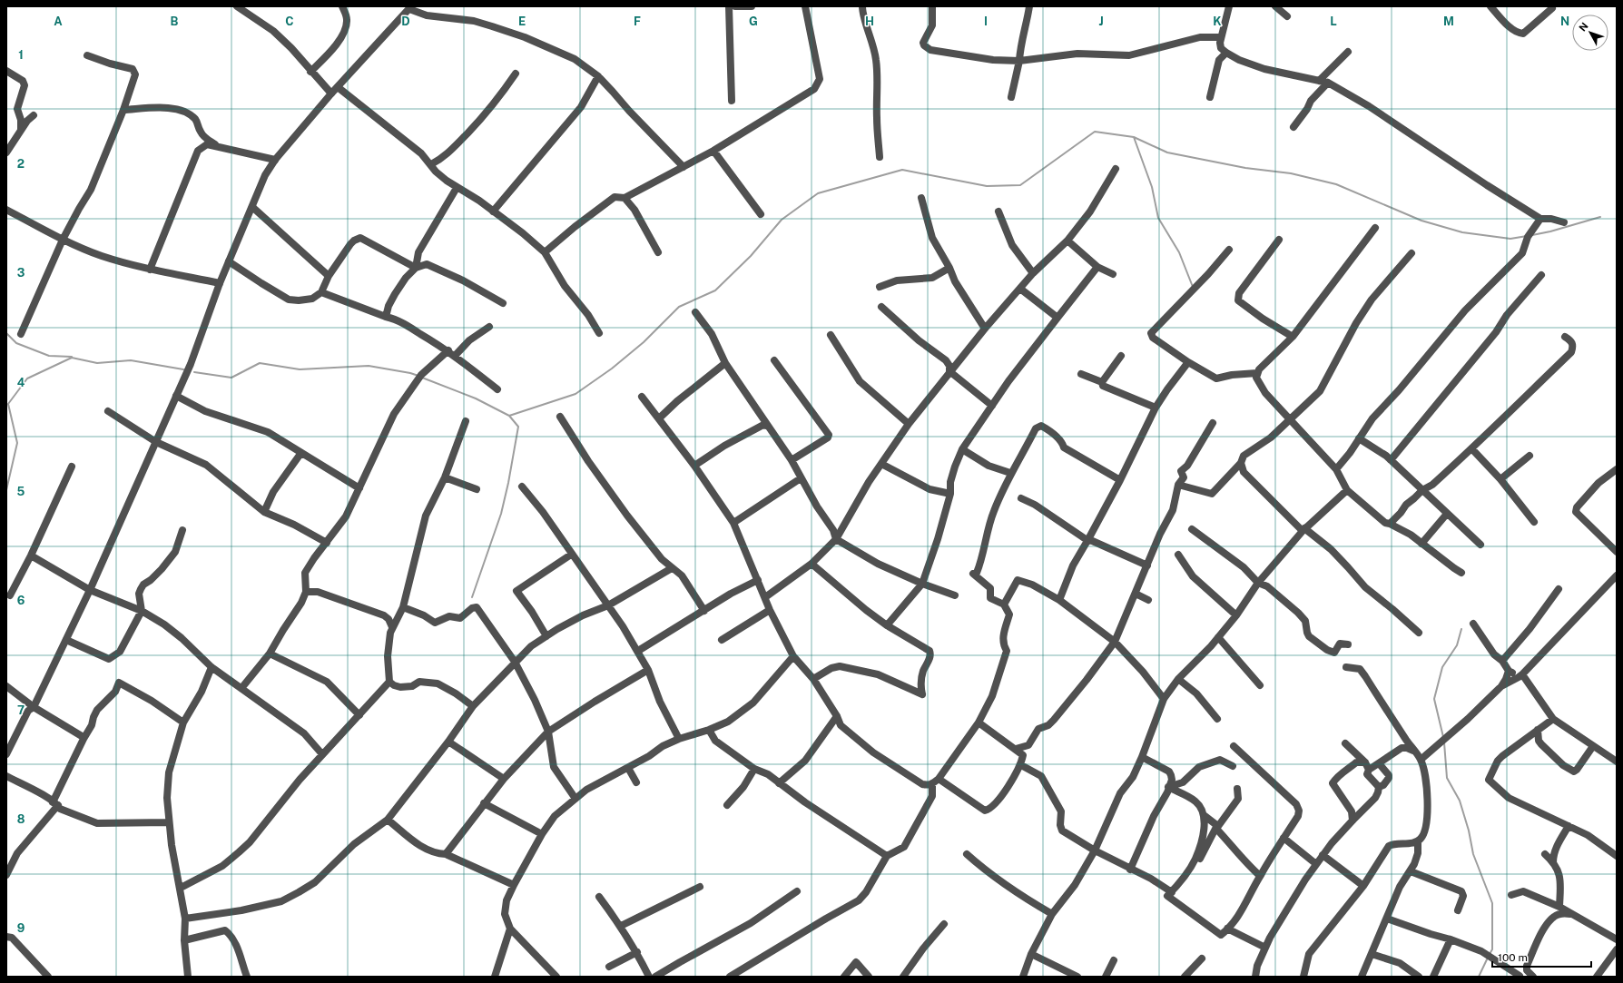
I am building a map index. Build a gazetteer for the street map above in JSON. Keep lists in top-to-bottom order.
{
  "scale_bar": "100 m",
  "north": "top left",
  "grid": {
    "columns": [
      "A",
      "B",
      "C",
      "D",
      "E",
      "F",
      "G",
      "H",
      "I",
      "J",
      "K",
      "L",
      "M",
      "N"
    ],
    "rows": [
      "1",
      "2",
      "3",
      "4",
      "5",
      "6",
      "7",
      "8",
      "9"
    ]
  }
}
